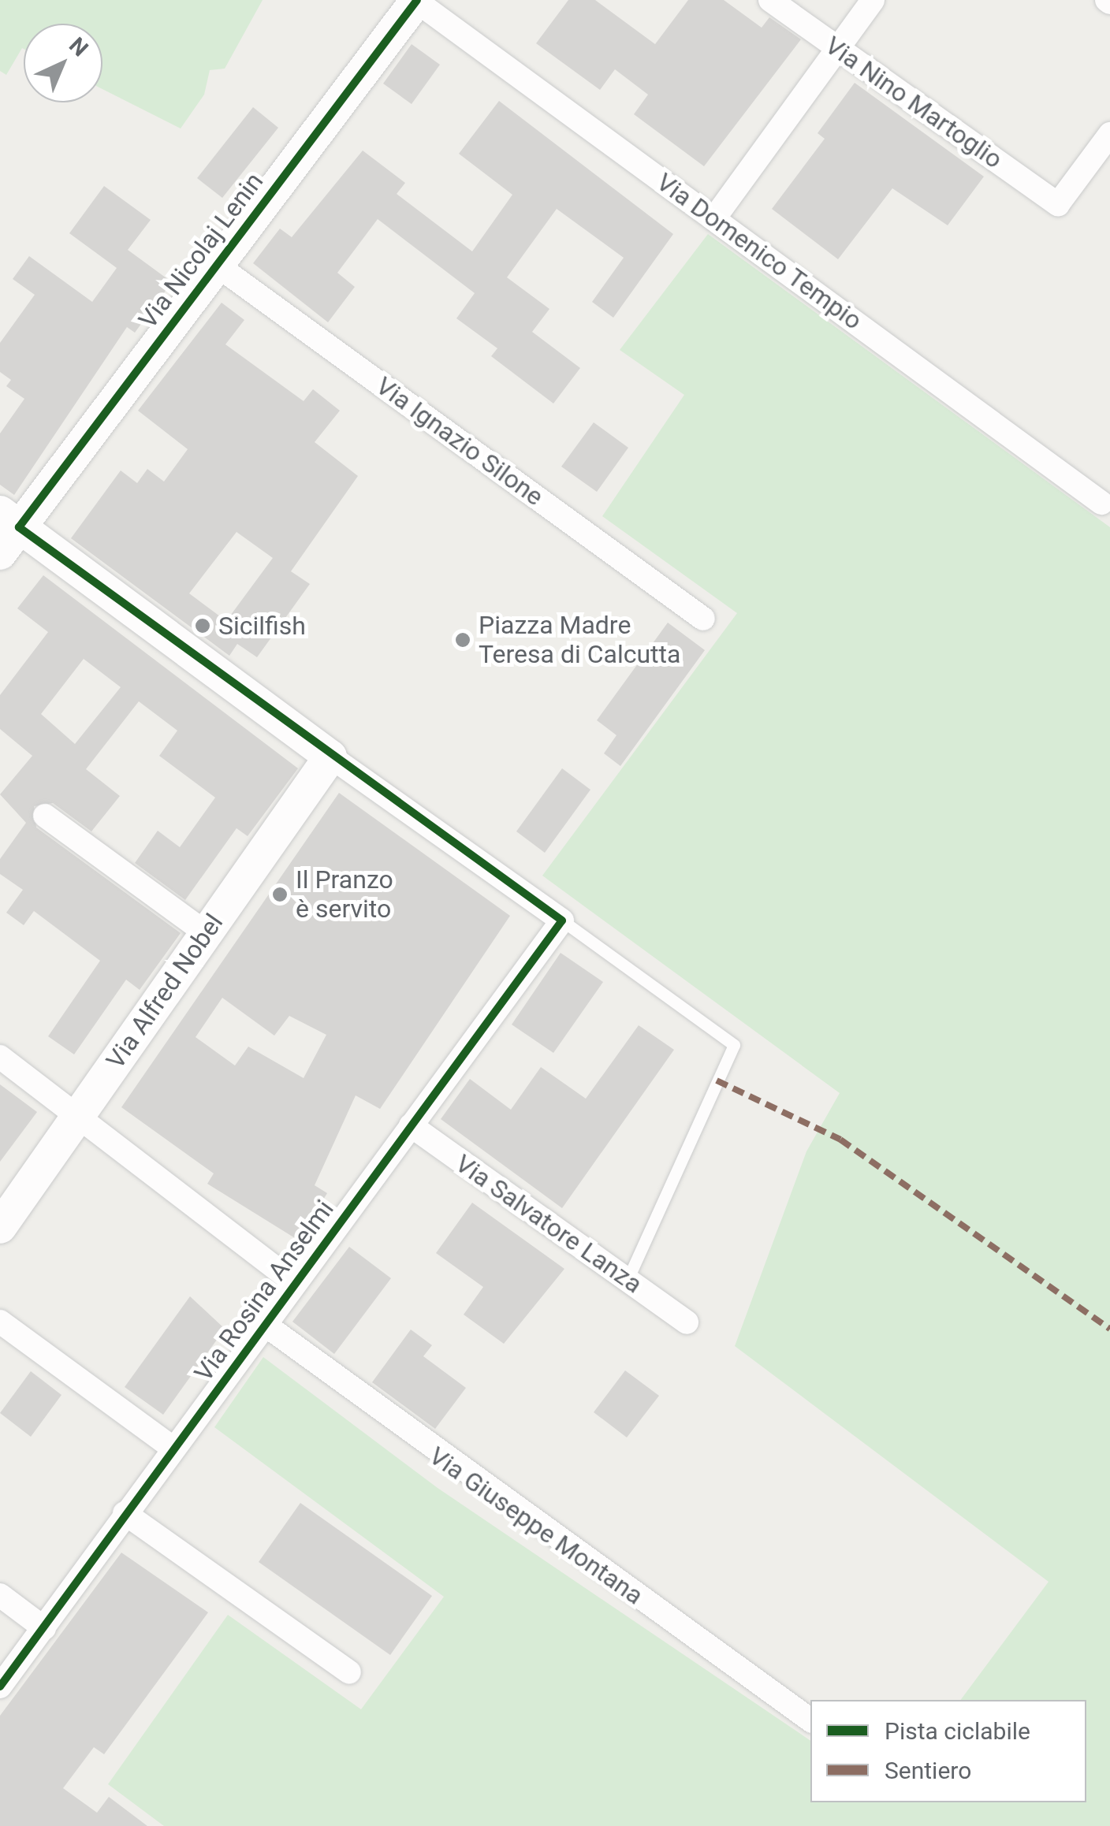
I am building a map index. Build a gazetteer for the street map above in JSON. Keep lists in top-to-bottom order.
{
  "streets": {
    "main road": ["Via Nicolaj Lenin", "Via Alfred Nobel"],
    "street": [
      "Via Nino Martoglio",
      "Via Domenico Tempio",
      "Via Ignazio Silone",
      "Via Salvatore Lanza",
      "Via Rosina Anselmi",
      "Via Giuseppe Montana"
    ]
  },
  "crossings": [
    ["Via Nicolaj Lenin", "Via Domenico Tempio"],
    ["Via Nicolaj Lenin", "Via Ignazio Silone"],
    ["Via Salvatore Lanza", "Via Rosina Anselmi"],
    ["Via Rosina Anselmi", "Via Giuseppe Montana"]
  ],
  "places": ["Sicilfish", "Piazza Madre Teresa di Calcutta", "Il Pranzo è servito"],
  "legend": ["Pista ciclabile", "Sentiero"],
  "north": "top right"
}
